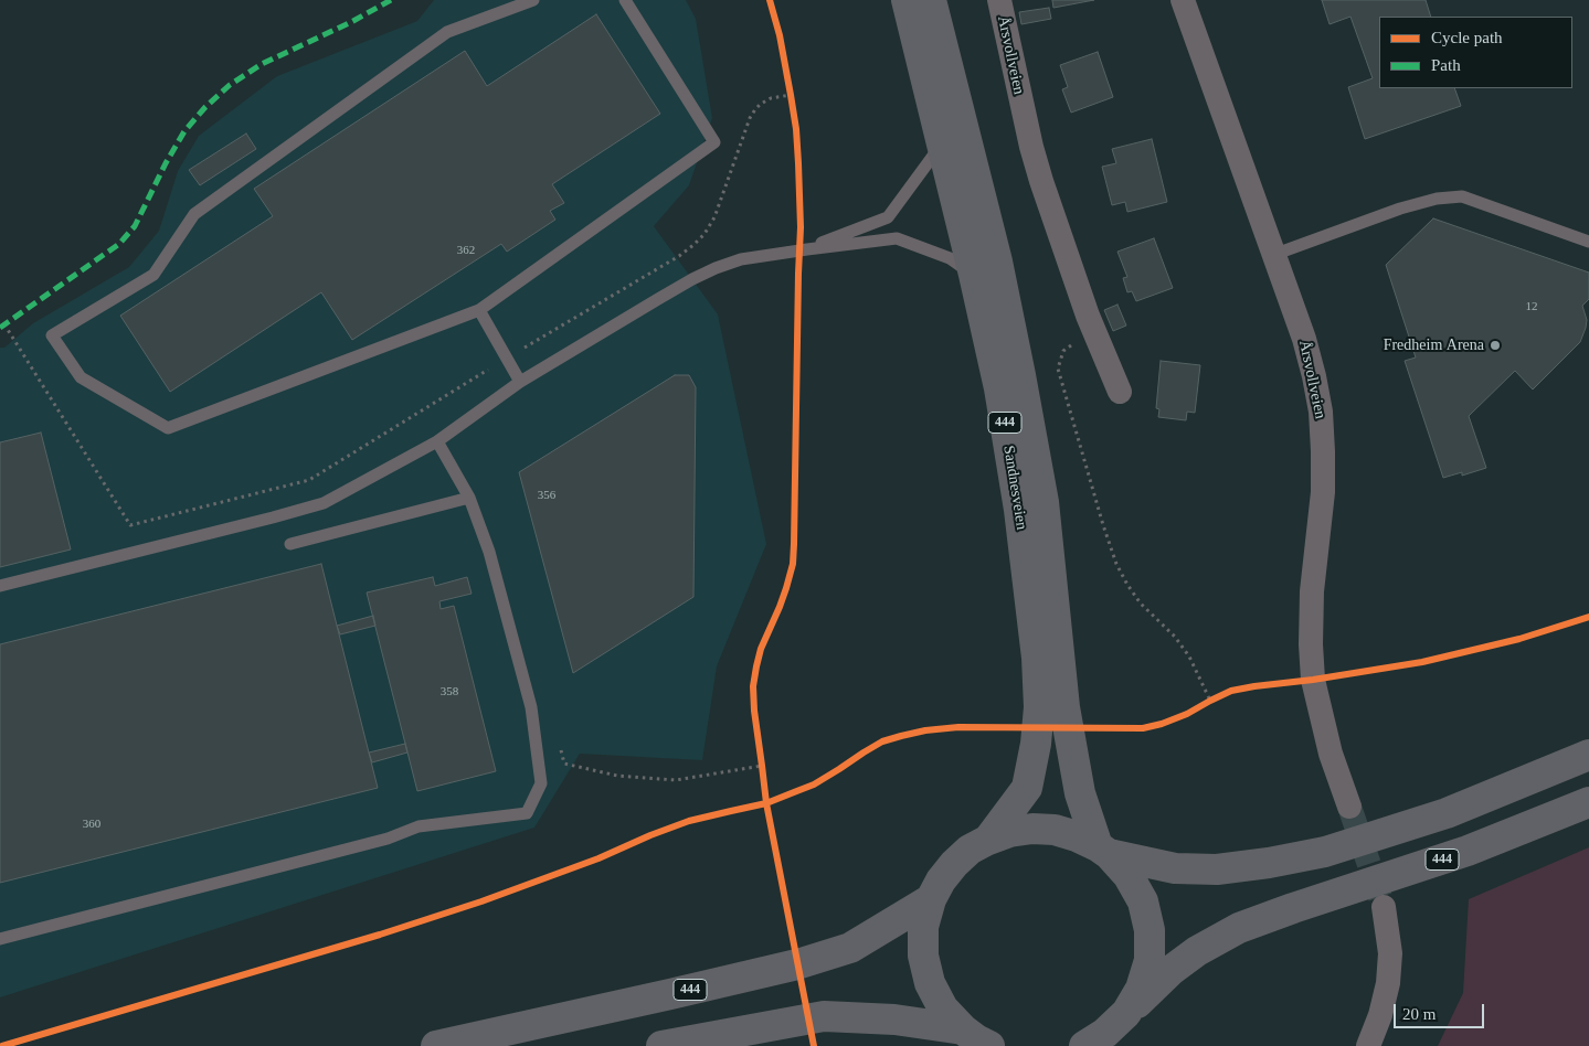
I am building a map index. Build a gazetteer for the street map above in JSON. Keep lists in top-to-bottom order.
{
  "streets": {
    "highway": ["444", "Sandnesveien"],
    "street": ["Årsvollveien"]
  },
  "crossings": [
    ["444", "Sandnesveien"]
  ],
  "places": ["Fredheim Arena"],
  "house_numbers": [
    "362",
    "12",
    "356",
    "358",
    "360"
  ],
  "legend": ["Cycle path", "Path"],
  "scale_bar": "20 m"
}
